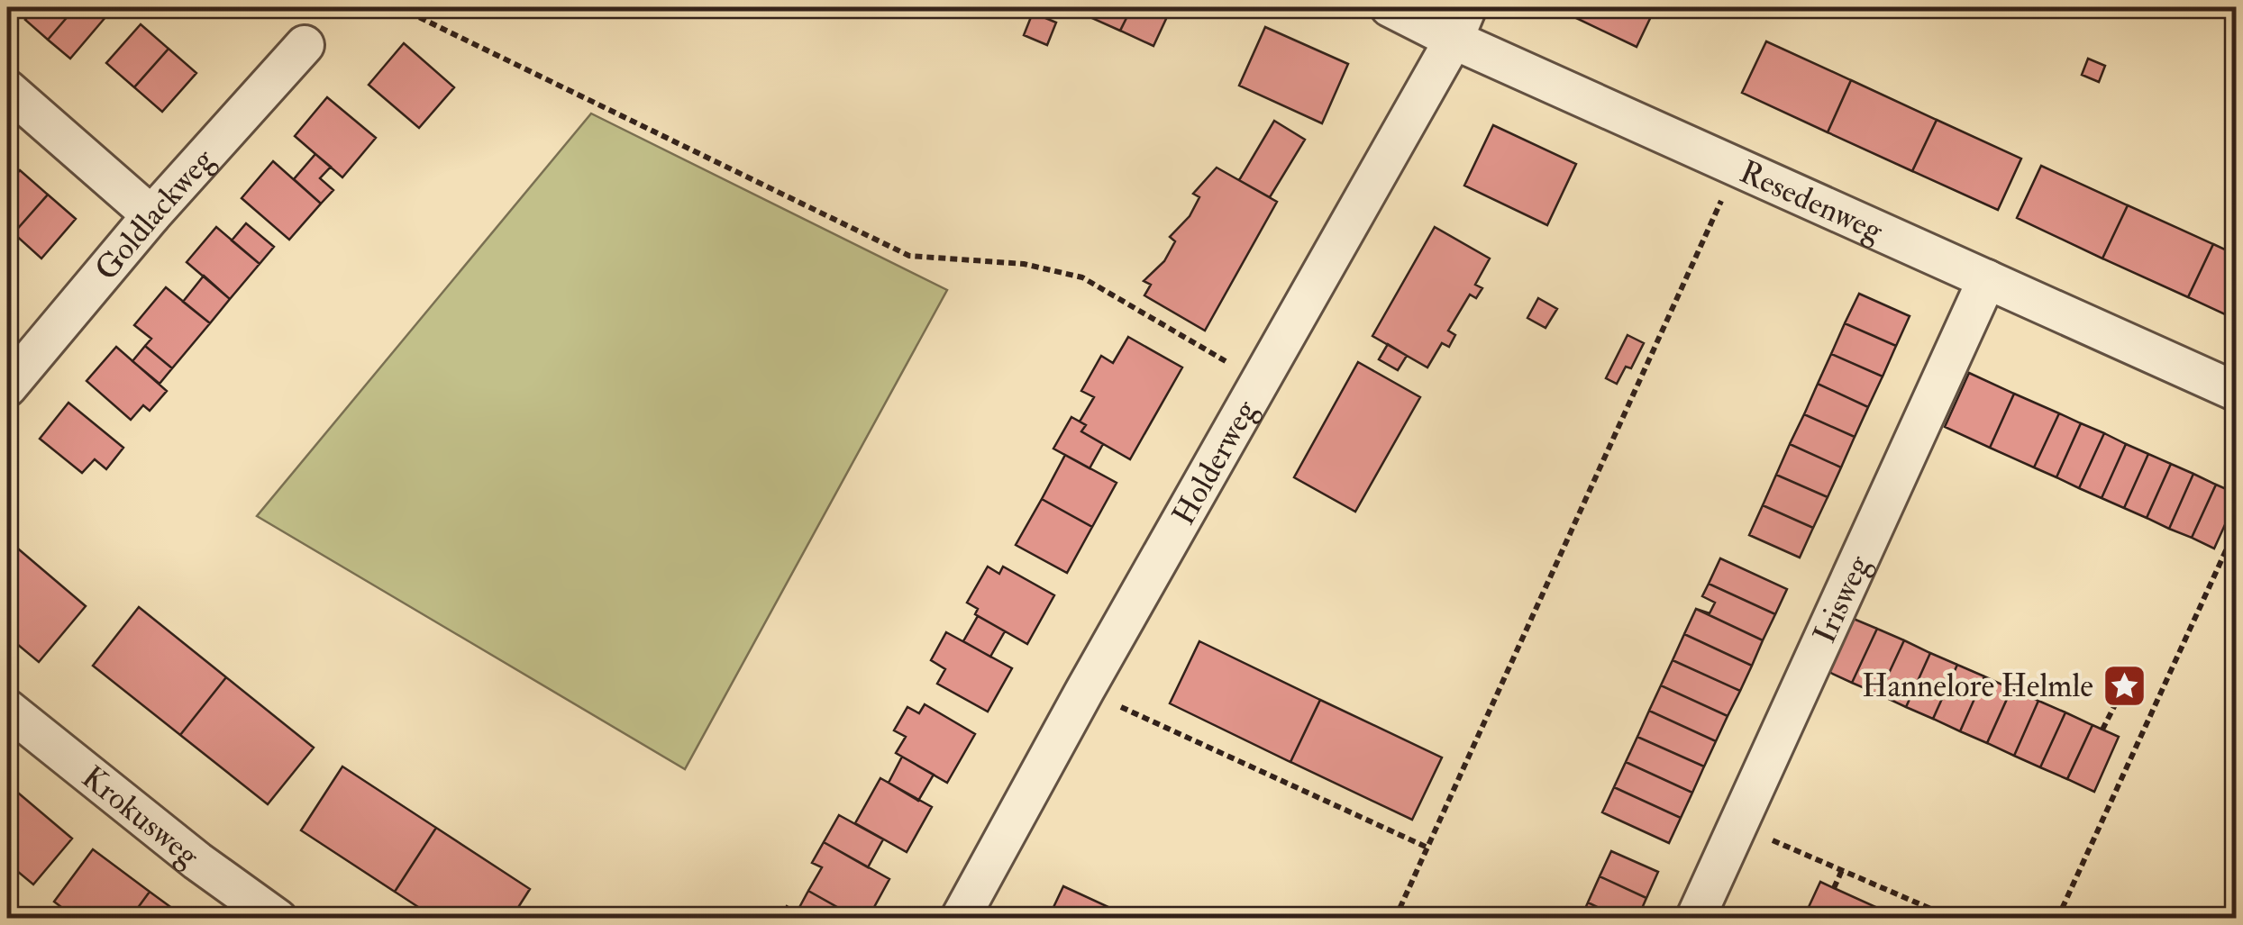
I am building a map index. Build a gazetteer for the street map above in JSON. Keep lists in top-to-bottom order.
{
  "streets": {
    "street": [
      "Resedenweg",
      "Goldlackweg",
      "Holderweg",
      "Irisweg",
      "Krokusweg"
    ]
  },
  "crossings": [
    ["Resedenweg", "Holderweg"],
    ["Resedenweg", "Irisweg"]
  ],
  "places": {
    "place": ["Hannelore Helmle"]
  }
}
